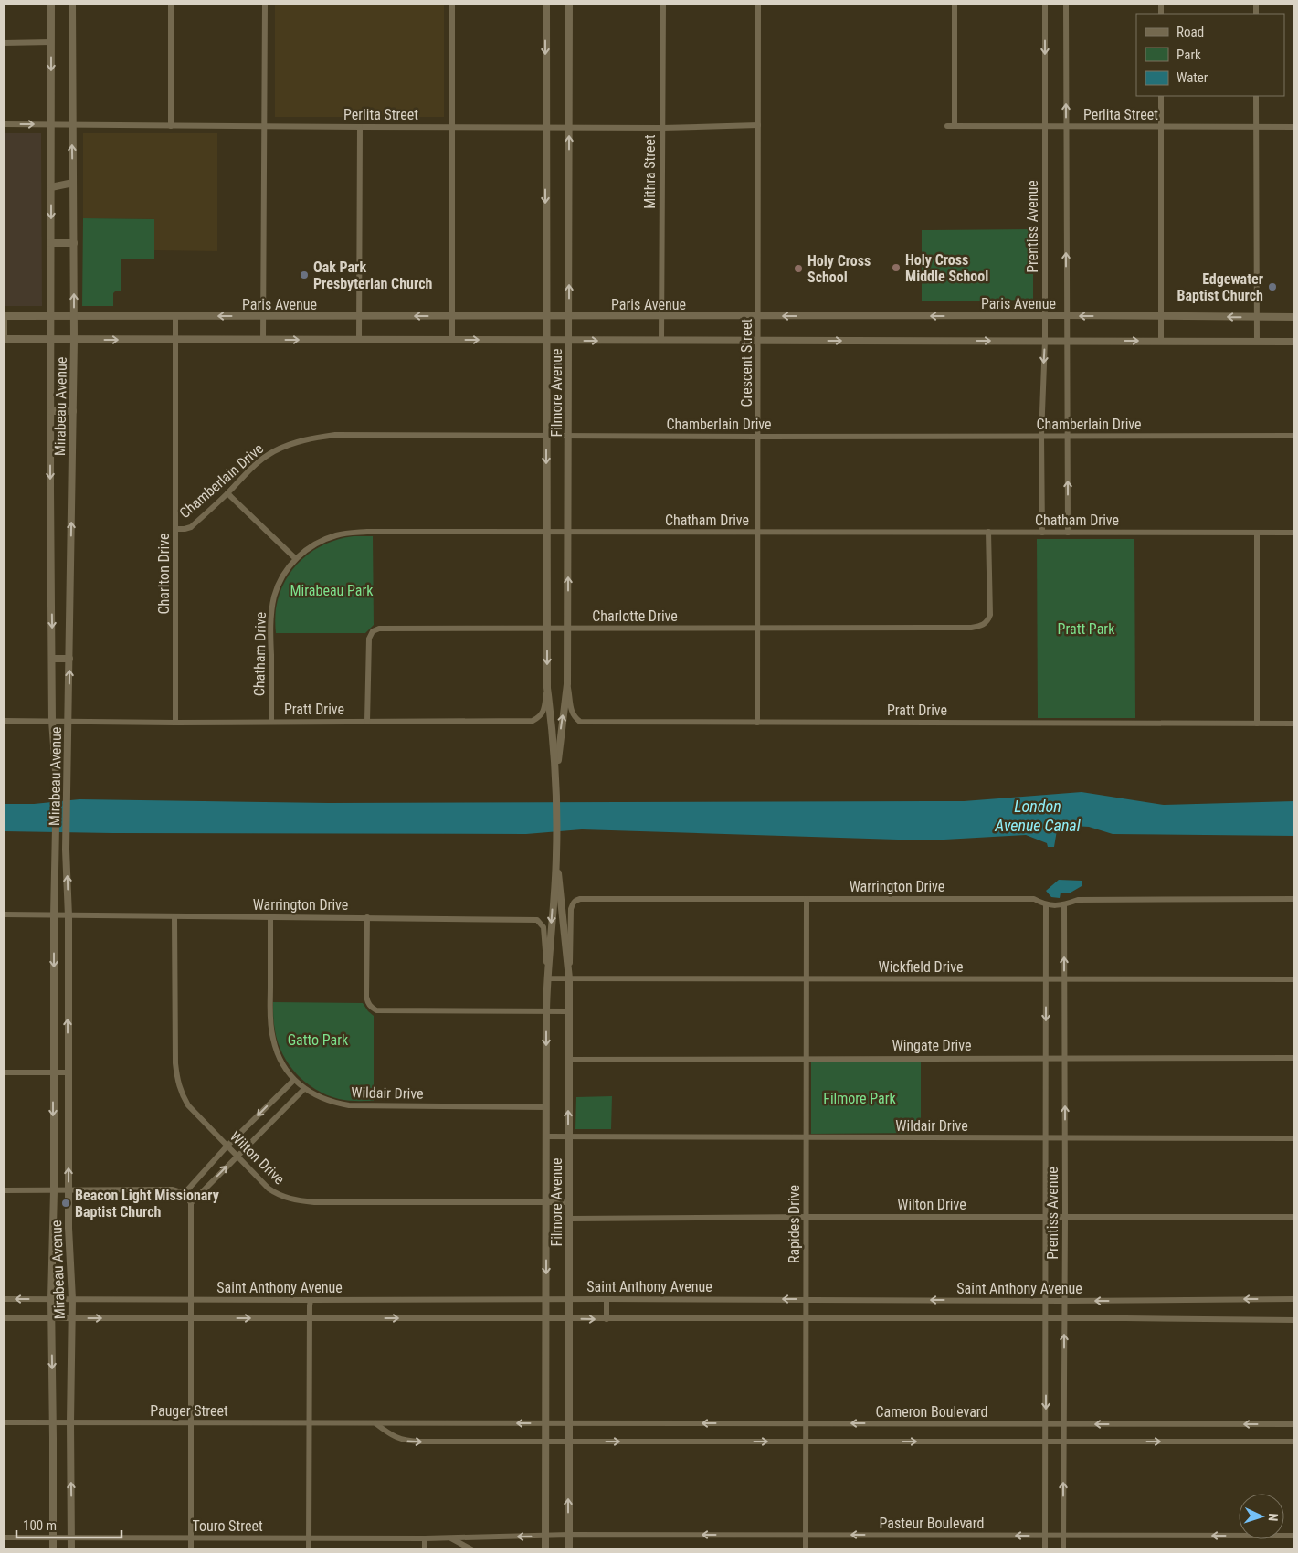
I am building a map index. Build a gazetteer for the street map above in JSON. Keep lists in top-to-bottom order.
{
  "streets": {
    "street": [
      "Perlita Street",
      "Mithra Street",
      "Prentiss Avenue",
      "Paris Avenue",
      "Crescent Street",
      "Filmore Avenue",
      "Mirabeau Avenue",
      "Chamberlain Drive",
      "Chatham Drive",
      "Charlton Drive",
      "Charlotte Drive",
      "Pratt Drive",
      "Warrington Drive",
      "Wickfield Drive",
      "Wingate Drive",
      "Wildair Drive",
      "Wilton Drive",
      "Rapides Drive",
      "Saint Anthony Avenue",
      "Pauger Street",
      "Cameron Boulevard",
      "Pasteur Boulevard",
      "Touro Street"
    ]
  },
  "crossings": [
    ["Perlita Street", "Mithra Street"],
    ["Perlita Street", "Prentiss Avenue"],
    ["Perlita Street", "Crescent Street"],
    ["Perlita Street", "Filmore Avenue"],
    ["Perlita Street", "Mirabeau Avenue"],
    ["Mithra Street", "Paris Avenue"],
    ["Prentiss Avenue", "Paris Avenue"],
    ["Prentiss Avenue", "Chamberlain Drive"],
    ["Prentiss Avenue", "Chatham Drive"],
    ["Prentiss Avenue", "Warrington Drive"],
    ["Prentiss Avenue", "Wickfield Drive"],
    ["Prentiss Avenue", "Wingate Drive"],
    ["Prentiss Avenue", "Wildair Drive"],
    ["Prentiss Avenue", "Wilton Drive"],
    ["Prentiss Avenue", "Saint Anthony Avenue"],
    ["Prentiss Avenue", "Cameron Boulevard"],
    ["Prentiss Avenue", "Pasteur Boulevard"],
    ["Paris Avenue", "Crescent Street"],
    ["Paris Avenue", "Filmore Avenue"],
    ["Paris Avenue", "Mirabeau Avenue"],
    ["Paris Avenue", "Charlton Drive"],
    ["Crescent Street", "Chamberlain Drive"],
    ["Crescent Street", "Chatham Drive"],
    ["Crescent Street", "Charlotte Drive"],
    ["Crescent Street", "Pratt Drive"],
    ["Filmore Avenue", "Chamberlain Drive"],
    ["Filmore Avenue", "Chatham Drive"],
    ["Filmore Avenue", "Charlotte Drive"],
    ["Filmore Avenue", "Pratt Drive"],
    ["Filmore Avenue", "Warrington Drive"],
    ["Filmore Avenue", "Wickfield Drive"],
    ["Filmore Avenue", "Wingate Drive"],
    ["Filmore Avenue", "Wildair Drive"],
    ["Filmore Avenue", "Wilton Drive"],
    ["Filmore Avenue", "Saint Anthony Avenue"],
    ["Filmore Avenue", "Pauger Street"],
    ["Filmore Avenue", "Cameron Boulevard"],
    ["Filmore Avenue", "Pasteur Boulevard"],
    ["Filmore Avenue", "Touro Street"],
    ["Mirabeau Avenue", "Pratt Drive"],
    ["Mirabeau Avenue", "Warrington Drive"],
    ["Mirabeau Avenue", "Saint Anthony Avenue"],
    ["Mirabeau Avenue", "Pauger Street"],
    ["Mirabeau Avenue", "Touro Street"],
    ["Chamberlain Drive", "Charlton Drive"],
    ["Chatham Drive", "Charlotte Drive"],
    ["Chatham Drive", "Pratt Drive"],
    ["Charlton Drive", "Pratt Drive"],
    ["Charlotte Drive", "Pratt Drive"],
    ["Warrington Drive", "Wickfield Drive"],
    ["Warrington Drive", "Wildair Drive"],
    ["Warrington Drive", "Wilton Drive"],
    ["Warrington Drive", "Rapides Drive"],
    ["Wickfield Drive", "Rapides Drive"],
    ["Wingate Drive", "Rapides Drive"],
    ["Wildair Drive", "Rapides Drive"],
    ["Wilton Drive", "Rapides Drive"],
    ["Rapides Drive", "Saint Anthony Avenue"],
    ["Rapides Drive", "Cameron Boulevard"],
    ["Rapides Drive", "Pasteur Boulevard"],
    ["Pauger Street", "Cameron Boulevard"],
    ["Pasteur Boulevard", "Touro Street"]
  ],
  "one_way": ["Pasteur Boulevard"],
  "water": ["London Avenue Canal"],
  "parks": [
    "Mirabeau Park",
    "Pratt Park",
    "Gatto Park",
    "Filmore Park"
  ],
  "places": [
    "Holy Cross Middle School",
    "Holy Cross School",
    "Oak Park Presbyterian Church",
    "Edgewater Baptist Church",
    "Beacon Light Missionary Baptist Church"
  ],
  "legend": ["Road", "Park", "Water"],
  "scale_bar": "100 m",
  "north": "right"
}
